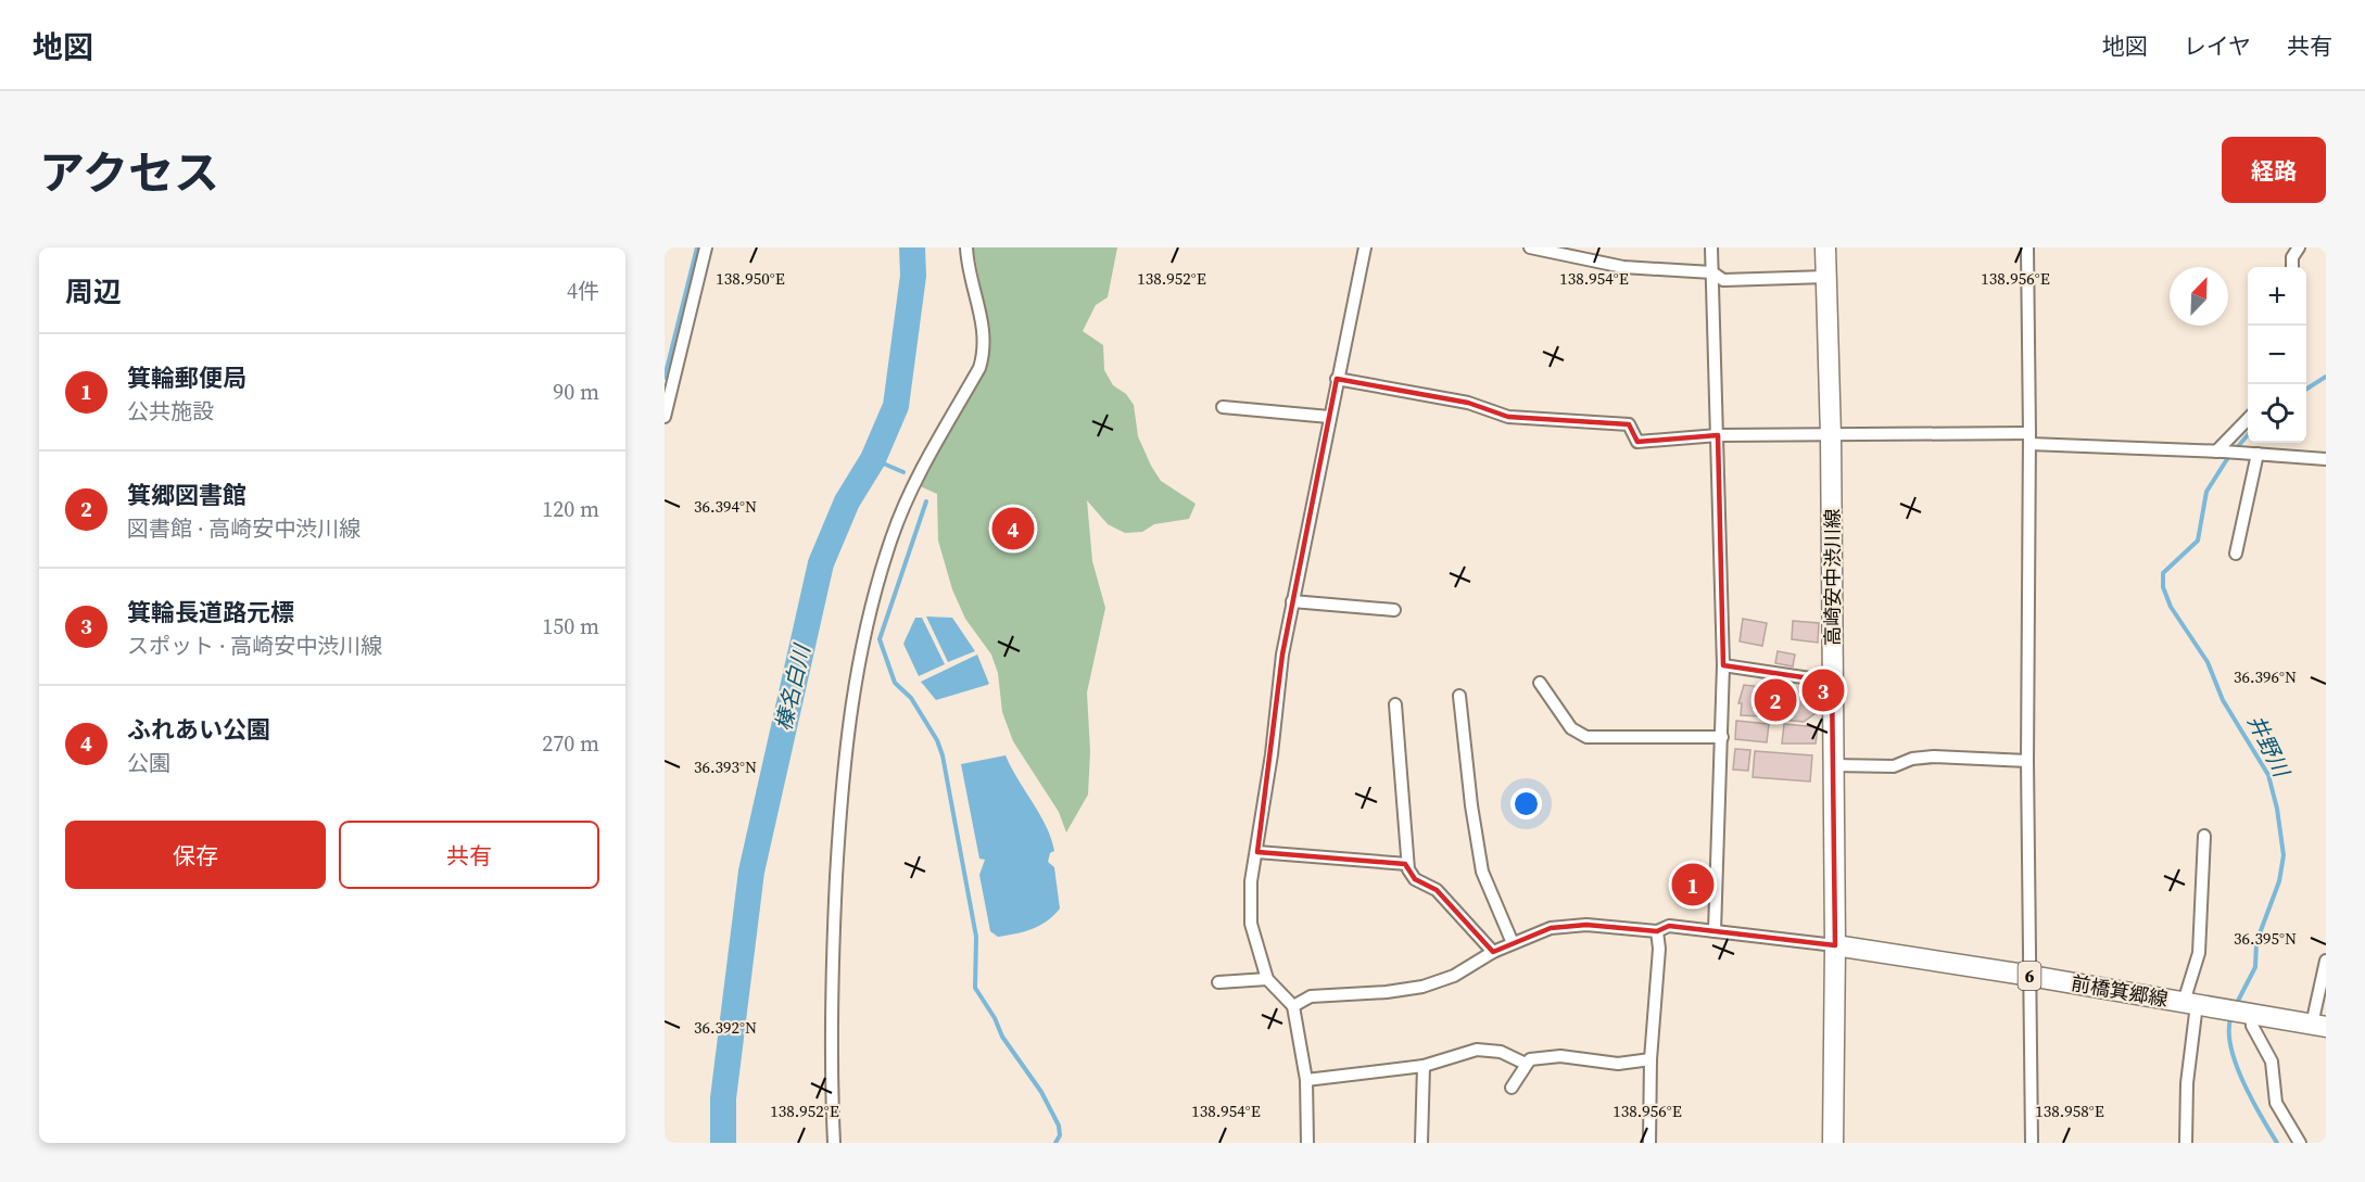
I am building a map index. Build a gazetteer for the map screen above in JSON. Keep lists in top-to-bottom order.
{
  "streets": {
    "main road": ["高崎安中渋川線", "6", "前橋箕郷線"]
  },
  "crossings": [
    ["高崎安中渋川線", "前橋箕郷線"]
  ],
  "water": ["榛名白川", "井野川"],
  "north": "top right",
  "page": {
    "header": "地図",
    "nav": ["地図", "レイヤ", "共有"],
    "title": "アクセス",
    "buttons": [
      "経路",
      ["保存", "共有"]
    ],
    "heading": ["周辺", "4件"],
    "map_buttons": ["+", "−"],
    "list": [
      {
        "mark": "1",
        "name": "箕輪郵便局",
        "note": "公共施設",
        "value": "90 m"
      },
      {
        "mark": "2",
        "name": "箕郷図書館",
        "note": "図書館 · 高崎安中渋川線",
        "value": "120 m"
      },
      {
        "mark": "3",
        "name": "箕輪長道路元標",
        "note": "スポット · 高崎安中渋川線",
        "value": "150 m"
      },
      {
        "mark": "4",
        "name": "ふれあい公園",
        "note": "公園",
        "value": "270 m"
      }
    ],
    "pins": [
      "4",
      "3",
      "2",
      "1"
    ]
  },
  "coordinates": [
    "138.952°E",
    "138.954°E",
    "138.956°E",
    "138.950°E",
    "36.394°N",
    "36.396°N",
    "36.393°N",
    "36.395°N",
    "36.392°N",
    "138.958°E"
  ]
}
